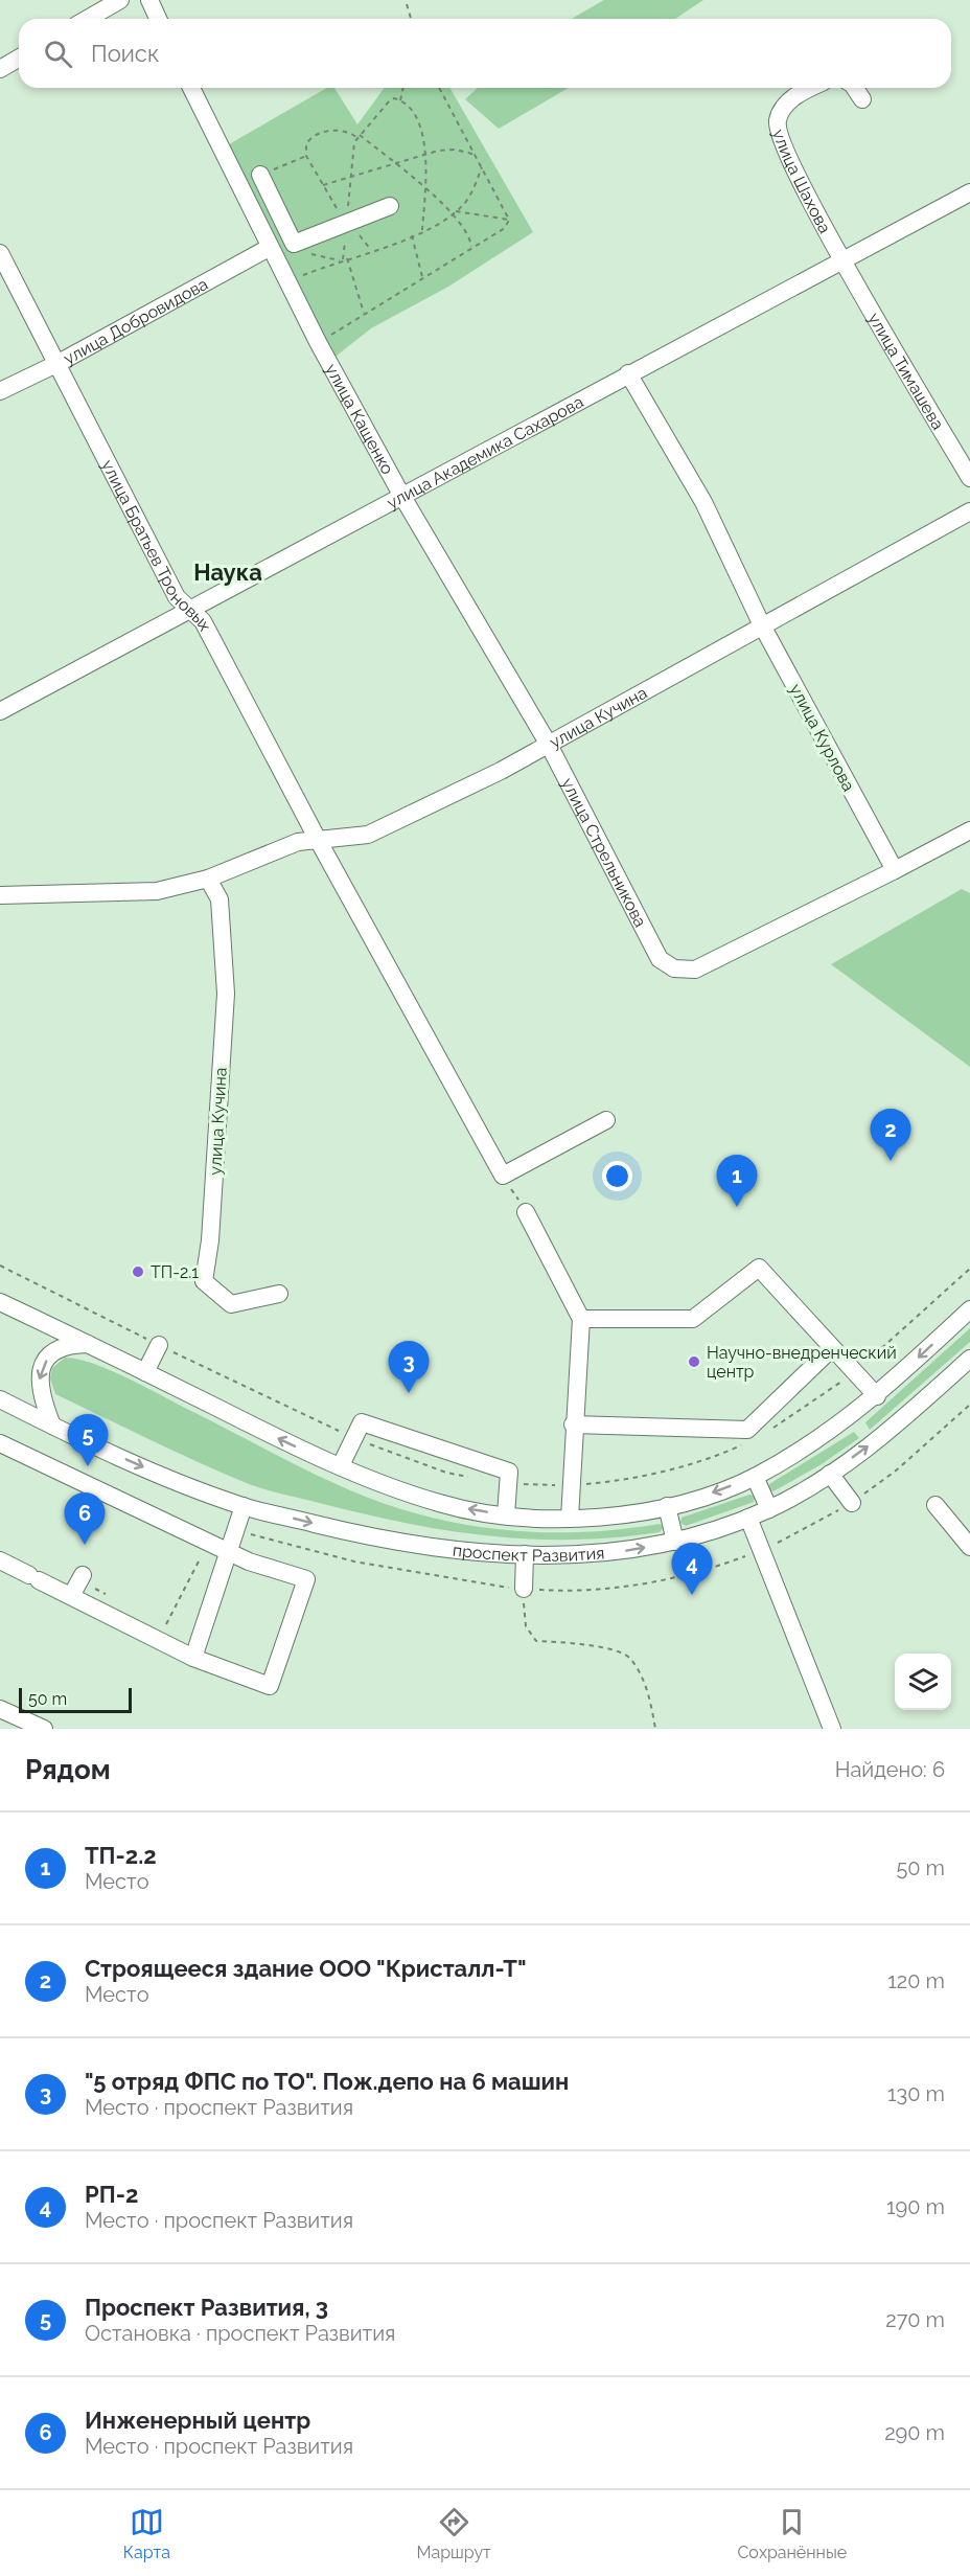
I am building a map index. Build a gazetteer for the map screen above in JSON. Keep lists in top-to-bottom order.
{
  "streets": {
    "street": [
      "улица Шахова",
      "улица Добровидова",
      "улица Тимашева",
      "улица Кащенко",
      "улица Академика Сахарова",
      "улица Братьев Троновых",
      "улица Кучина",
      "улица Курлова",
      "улица Стрельникова",
      "проспект Развития"
    ]
  },
  "crossings": [
    ["улица Шахова", "улица Тимашева"],
    ["улица Шахова", "улица Академика Сахарова"],
    ["улица Добровидова", "улица Кащенко"],
    ["улица Добровидова", "улица Братьев Троновых"],
    ["улица Тимашева", "улица Академика Сахарова"],
    ["улица Кащенко", "улица Академика Сахарова"],
    ["улица Кащенко", "улица Кучина"],
    ["улица Кащенко", "улица Стрельникова"],
    ["улица Академика Сахарова", "улица Братьев Троновых"],
    ["улица Академика Сахарова", "улица Курлова"],
    ["улица Братьев Троновых", "улица Кучина"],
    ["улица Кучина", "улица Курлова"],
    ["улица Кучина", "улица Стрельникова"],
    ["улица Курлова", "улица Стрельникова"]
  ],
  "districts": ["Наука"],
  "places": ["ТП-2.1", "Научно-внедренческий центр"],
  "scale_bar": "50 m",
  "page": {
    "search": "Поиск",
    "pins": [
      "2",
      "1",
      "3",
      "5",
      "6",
      "4"
    ],
    "scale": "50 m",
    "heading": ["Рядом", "Найдено: 6"],
    "list": [
      {
        "mark": "1",
        "name": "ТП-2.2",
        "note": "Место",
        "value": "50 m"
      },
      {
        "mark": "2",
        "name": "Строящееся здание ООО \"Кристалл-Т\"",
        "note": "Место",
        "value": "120 m"
      },
      {
        "mark": "3",
        "name": "\"5 отряд ФПС по ТО\". Пож.депо на 6 машин",
        "note": "Место · проспект Развития",
        "value": "130 m"
      },
      {
        "mark": "4",
        "name": "РП-2",
        "note": "Место · проспект Развития",
        "value": "190 m"
      },
      {
        "mark": "5",
        "name": "Проспект Развития, 3",
        "note": "Остановка · проспект Развития",
        "value": "270 m"
      },
      {
        "mark": "6",
        "name": "Инженерный центр",
        "note": "Место · проспект Развития",
        "value": "290 m"
      }
    ],
    "nav": ["Карта", "Маршрут", "Сохранённые"]
  }
}
